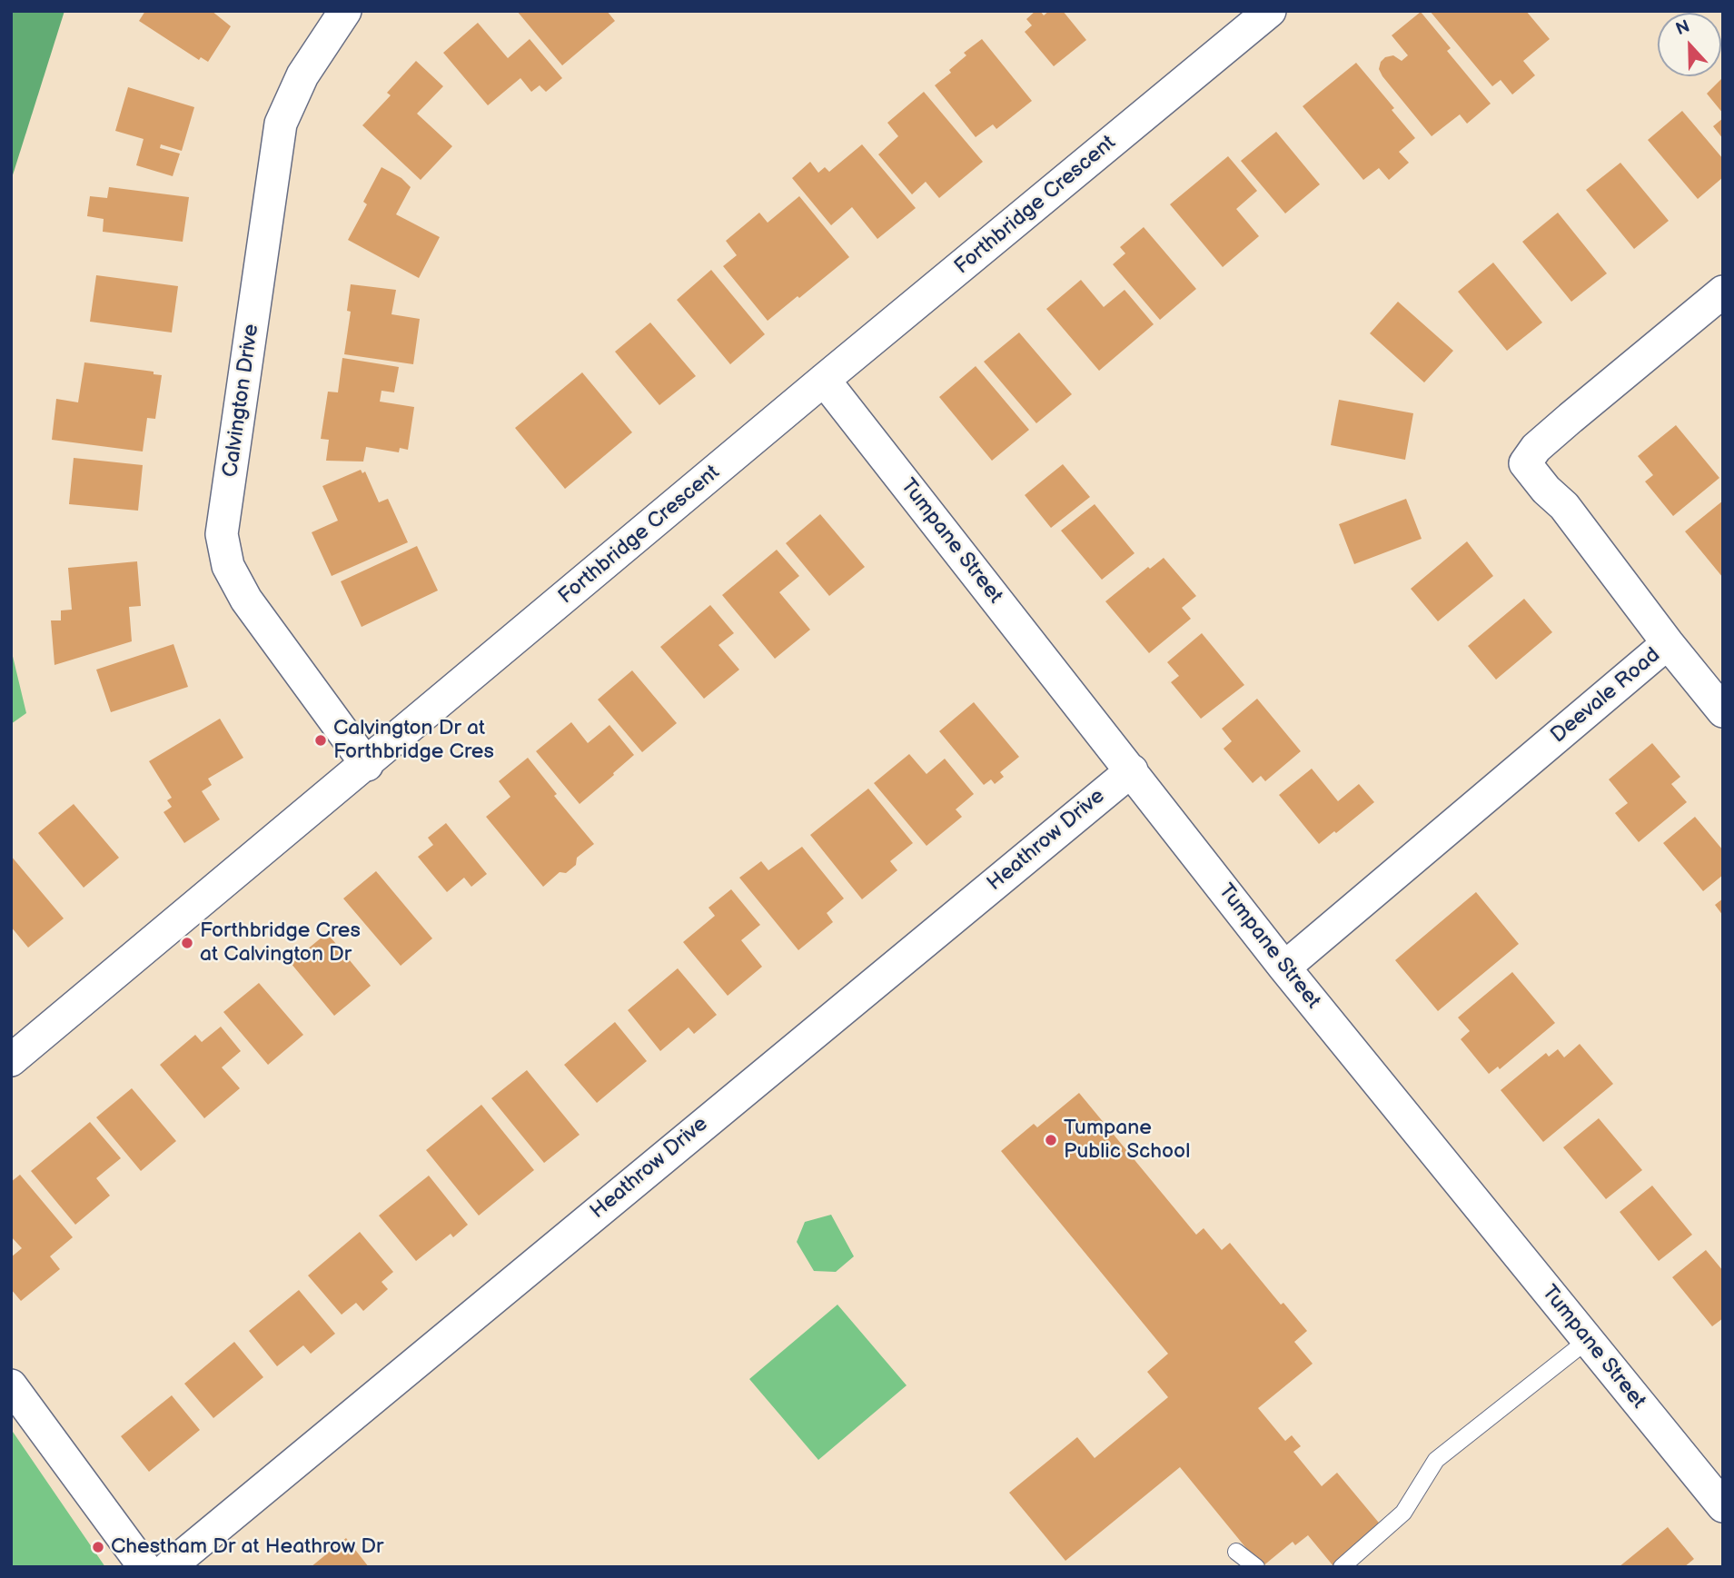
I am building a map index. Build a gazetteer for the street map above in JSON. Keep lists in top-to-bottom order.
{
  "streets": {
    "street": [
      "Forthbridge Crescent",
      "Calvington Drive",
      "Tumpane Street",
      "Deevale Road",
      "Heathrow Drive"
    ]
  },
  "crossings": [
    ["Forthbridge Crescent", "Calvington Drive"],
    ["Forthbridge Crescent", "Tumpane Street"],
    ["Tumpane Street", "Deevale Road"],
    ["Tumpane Street", "Heathrow Drive"]
  ],
  "places": [
    "Calvington Dr at Forthbridge Cres",
    "Forthbridge Cres at Calvington Dr",
    "Tumpane Public School",
    "Chestham Dr at Heathrow Dr"
  ],
  "north": "top"
}
